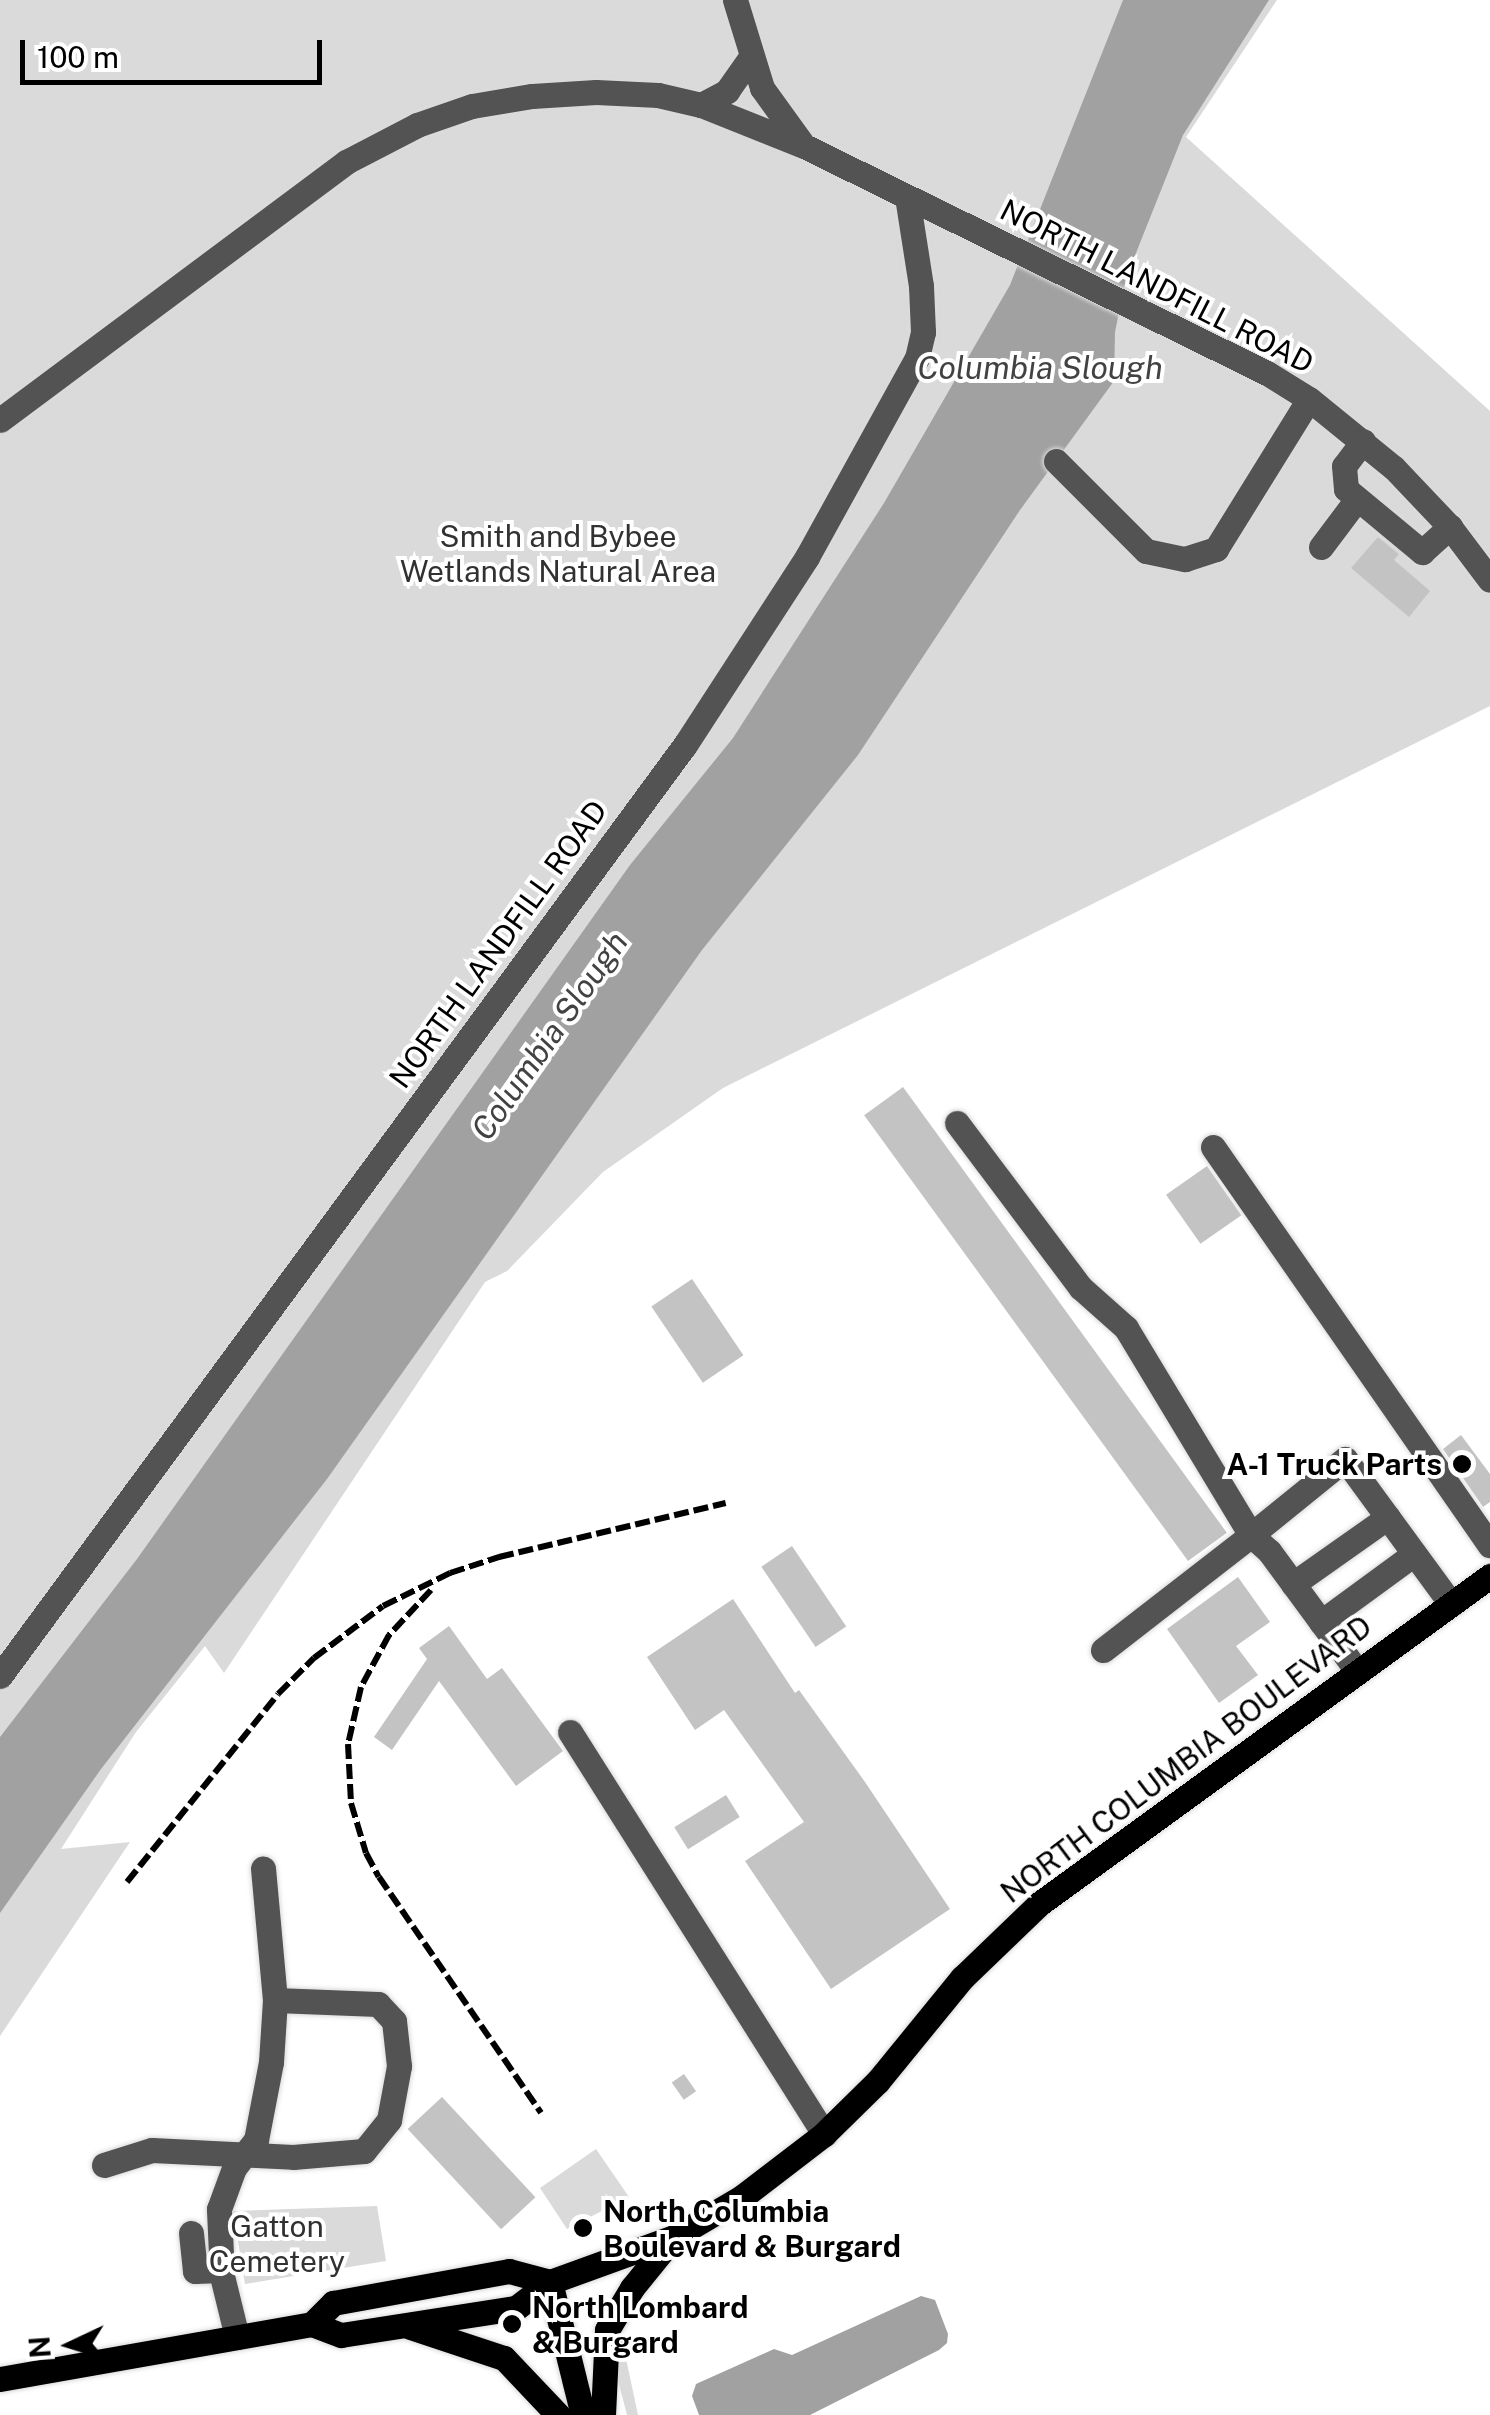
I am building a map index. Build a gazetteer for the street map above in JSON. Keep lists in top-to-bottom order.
{
  "streets": {
    "main road": ["NORTH COLUMBIA BOULEVARD"],
    "street": ["NORTH LANDFILL ROAD"]
  },
  "water": ["Columbia Slough"],
  "parks": ["Smith and Bybee Wetlands Natural Area", "Gatton Cemetery"],
  "places": ["A-1 Truck Parts", "North Columbia Boulevard & Burgard", "North Lombard & Burgard"],
  "scale_bar": "100 m",
  "north": "left"
}
